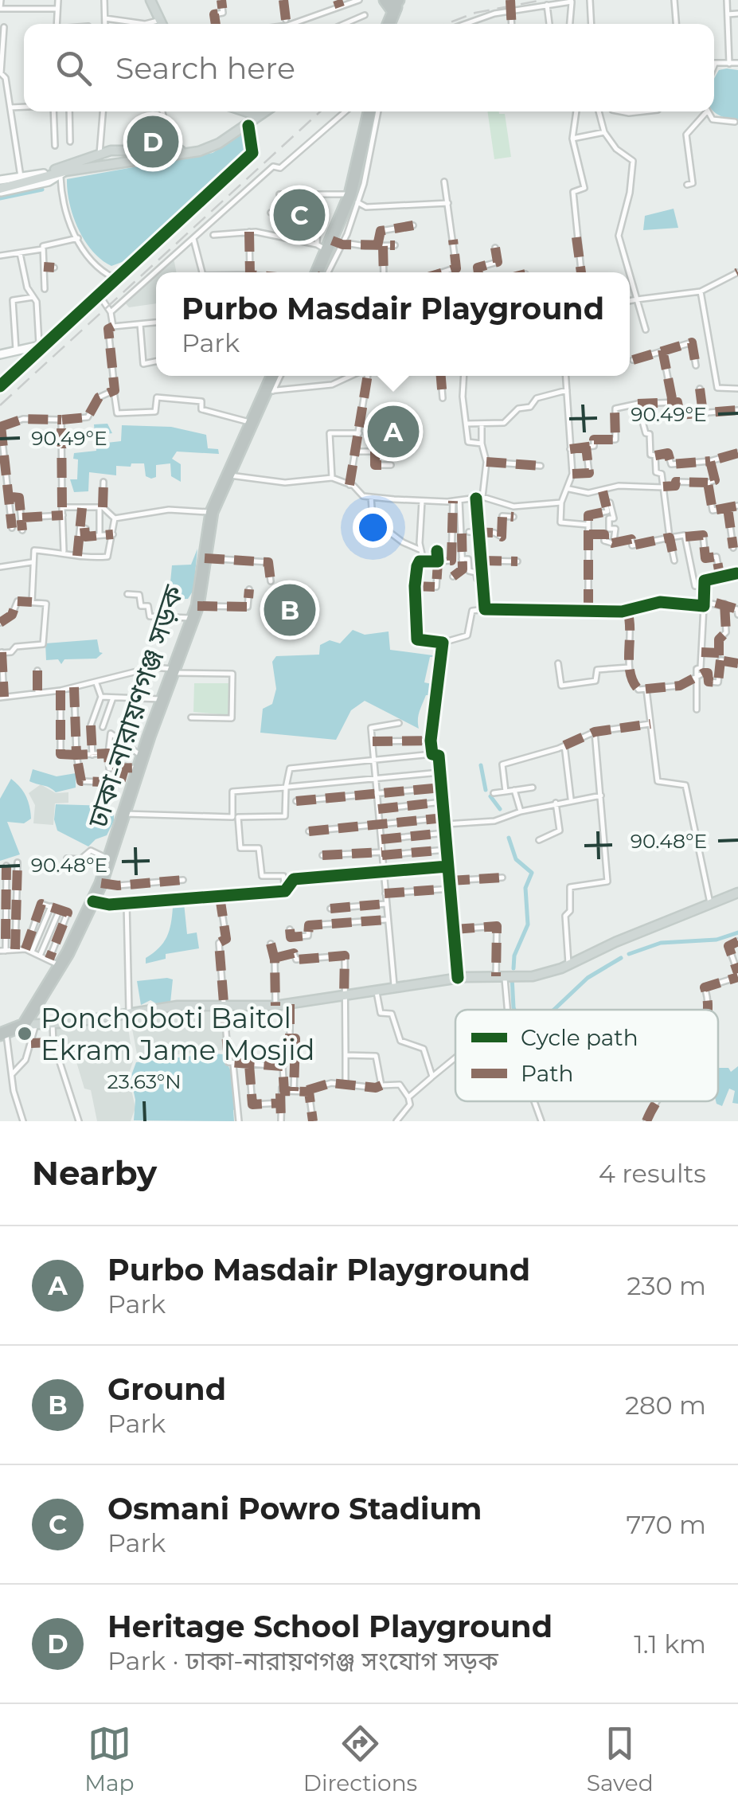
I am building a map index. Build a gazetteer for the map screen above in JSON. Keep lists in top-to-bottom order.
{
  "streets": {
    "highway": ["ঢাকা-নারায়ণগঞ্জ সড়ক"]
  },
  "places": ["Ponchoboti Baitol Ekram Jame Mosjid"],
  "legend": ["Cycle path", "Path"],
  "page": {
    "search": "Search here",
    "pins": [
      "D",
      "C",
      "A",
      "B"
    ],
    "popup": ["Purbo Masdair Playground", "Park"],
    "heading": ["Nearby", "4 results"],
    "list": [
      {
        "mark": "A",
        "name": "Purbo Masdair Playground",
        "note": "Park",
        "value": "230 m"
      },
      {
        "mark": "B",
        "name": "Ground",
        "note": "Park",
        "value": "280 m"
      },
      {
        "mark": "C",
        "name": "Osmani Powro Stadium",
        "note": "Park",
        "value": "770 m"
      },
      {
        "mark": "D",
        "name": "Heritage School Playground",
        "note": "Park · ঢাকা-নারায়ণগঞ্জ সংযোগ সড়ক",
        "value": "1.1 km"
      }
    ],
    "nav": ["Map", "Directions", "Saved"]
  },
  "coordinates": ["90.49°E", "90.48°E", "23.63°N"]
}
